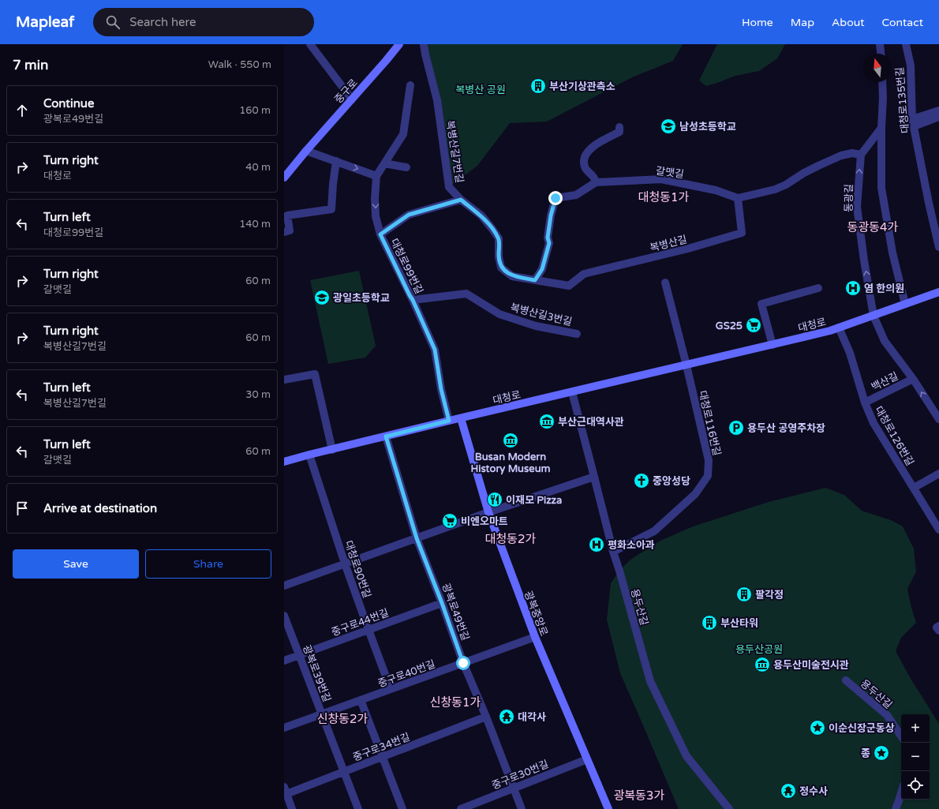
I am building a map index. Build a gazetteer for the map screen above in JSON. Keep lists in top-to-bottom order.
{
  "streets": {
    "main road": ["중구로", "대청로", "광복중앙로"],
    "street": [
      "대청로135번길",
      "복병산길7번길",
      "갈맷길",
      "동광길",
      "복병산길",
      "대청로99번길",
      "복병산길3번길",
      "백산길",
      "대청로116번길",
      "대청로126번길",
      "대청로90번길",
      "용두산길",
      "광복로49번길",
      "중구로44번길",
      "광복로39번길",
      "중구로40번길",
      "중구로34번길",
      "중구로30번길"
    ]
  },
  "crossings": [
    ["복병산길7번길", "갈맷길"],
    ["복병산길7번길", "복병산길"],
    ["갈맷길", "복병산길"],
    ["동광길", "대청로"],
    ["동광길", "백산길"],
    ["대청로99번길", "복병산길3번길"],
    ["대청로99번길", "대청로"],
    ["대청로", "대청로116번길"],
    ["대청로", "대청로126번길"],
    ["대청로", "대청로90번길"],
    ["대청로", "용두산길"],
    ["대청로", "광복로49번길"],
    ["대청로", "광복중앙로"],
    ["백산길", "대청로126번길"],
    ["대청로116번길", "용두산길"],
    ["대청로90번길", "중구로44번길"],
    ["대청로90번길", "중구로40번길"],
    ["광복로49번길", "중구로44번길"],
    ["광복로49번길", "중구로40번길"],
    ["광복로49번길", "중구로34번길"],
    ["광복로49번길", "중구로30번길"],
    ["광복중앙로", "중구로40번길"],
    ["광복중앙로", "중구로30번길"],
    ["중구로44번길", "광복로39번길"],
    ["광복로39번길", "중구로40번길"],
    ["광복로39번길", "중구로34번길"]
  ],
  "districts": [
    "대청동1가",
    "동광동4가",
    "대청동2가",
    "신창동1가",
    "신창동2가",
    "광복동3가"
  ],
  "parks": ["복병산 공원", "용두산공원"],
  "places": {
    "building": ["부산기상관측소", "팔각정", "부산타워"],
    "school or university": ["남성초등학교", "광일초등학교"],
    "hospital": ["염 한의원", "평화소아과"],
    "supermarket": ["GS25", "비엔오마트"],
    "museum": ["부산근대역사관", "Busan Modern History Museum", "용두산미술전시관"],
    "parking": ["용두산 공영주차장"],
    "church": ["중앙성당"],
    "restaurant": ["이재모 Pizza"],
    "temple": ["대각사", "정수사"],
    "place": ["이순신장군동상", "종"]
  },
  "north": "top",
  "page": {
    "header": "Mapleaf",
    "search": "Search here",
    "nav": [
      "Home",
      "Map",
      "About",
      "Contact"
    ],
    "heading": ["7 min", "Walk · 550 m"],
    "list": [
      ["Continue", "광복로49번길", "160 m"],
      ["Turn right", "대청로", "40 m"],
      ["Turn left", "대청로99번길", "140 m"],
      ["Turn right", "갈맷길", "60 m"],
      ["Turn right", "복병산길7번길", "60 m"],
      ["Turn left", "복병산길7번길", "30 m"],
      ["Turn left", "갈맷길", "60 m"],
      "Arrive at destination"
    ],
    "buttons": ["Save", "Share"],
    "map_buttons": ["+", "−"]
  }
}
